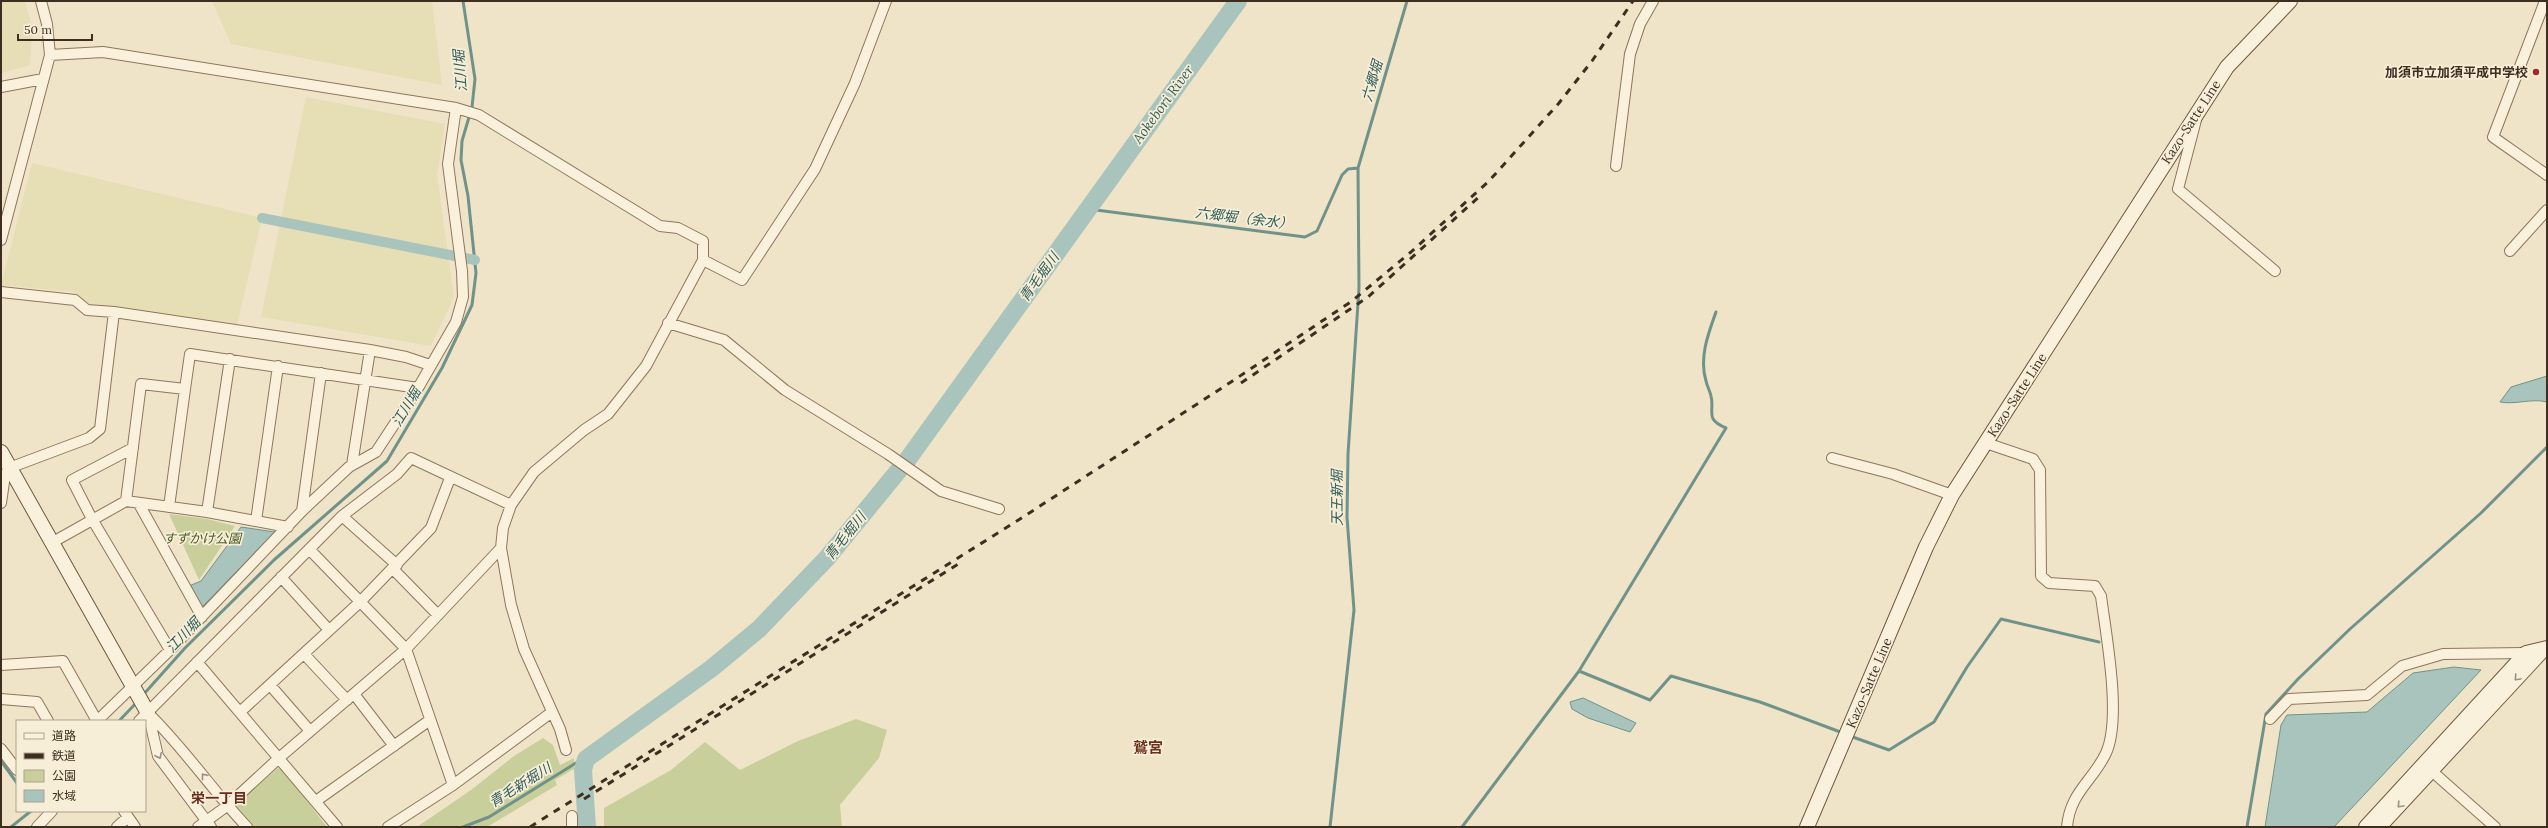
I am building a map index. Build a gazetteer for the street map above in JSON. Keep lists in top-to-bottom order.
{
  "streets": {
    "main road": ["Kazo-Satte Line"]
  },
  "districts": ["鷲宮", "栄一丁目"],
  "water": [
    "江川堀",
    "六郷堀",
    "Aokebori River",
    "六郷堀（余水）",
    "青毛堀川",
    "天王新堀",
    "青毛新堀川"
  ],
  "parks": ["すずかけ公園"],
  "places": ["加須市立加須平成中学校"],
  "legend": [
    "道路",
    "鉄道",
    "公園",
    "水域"
  ],
  "scale_bar": "50 m"
}
